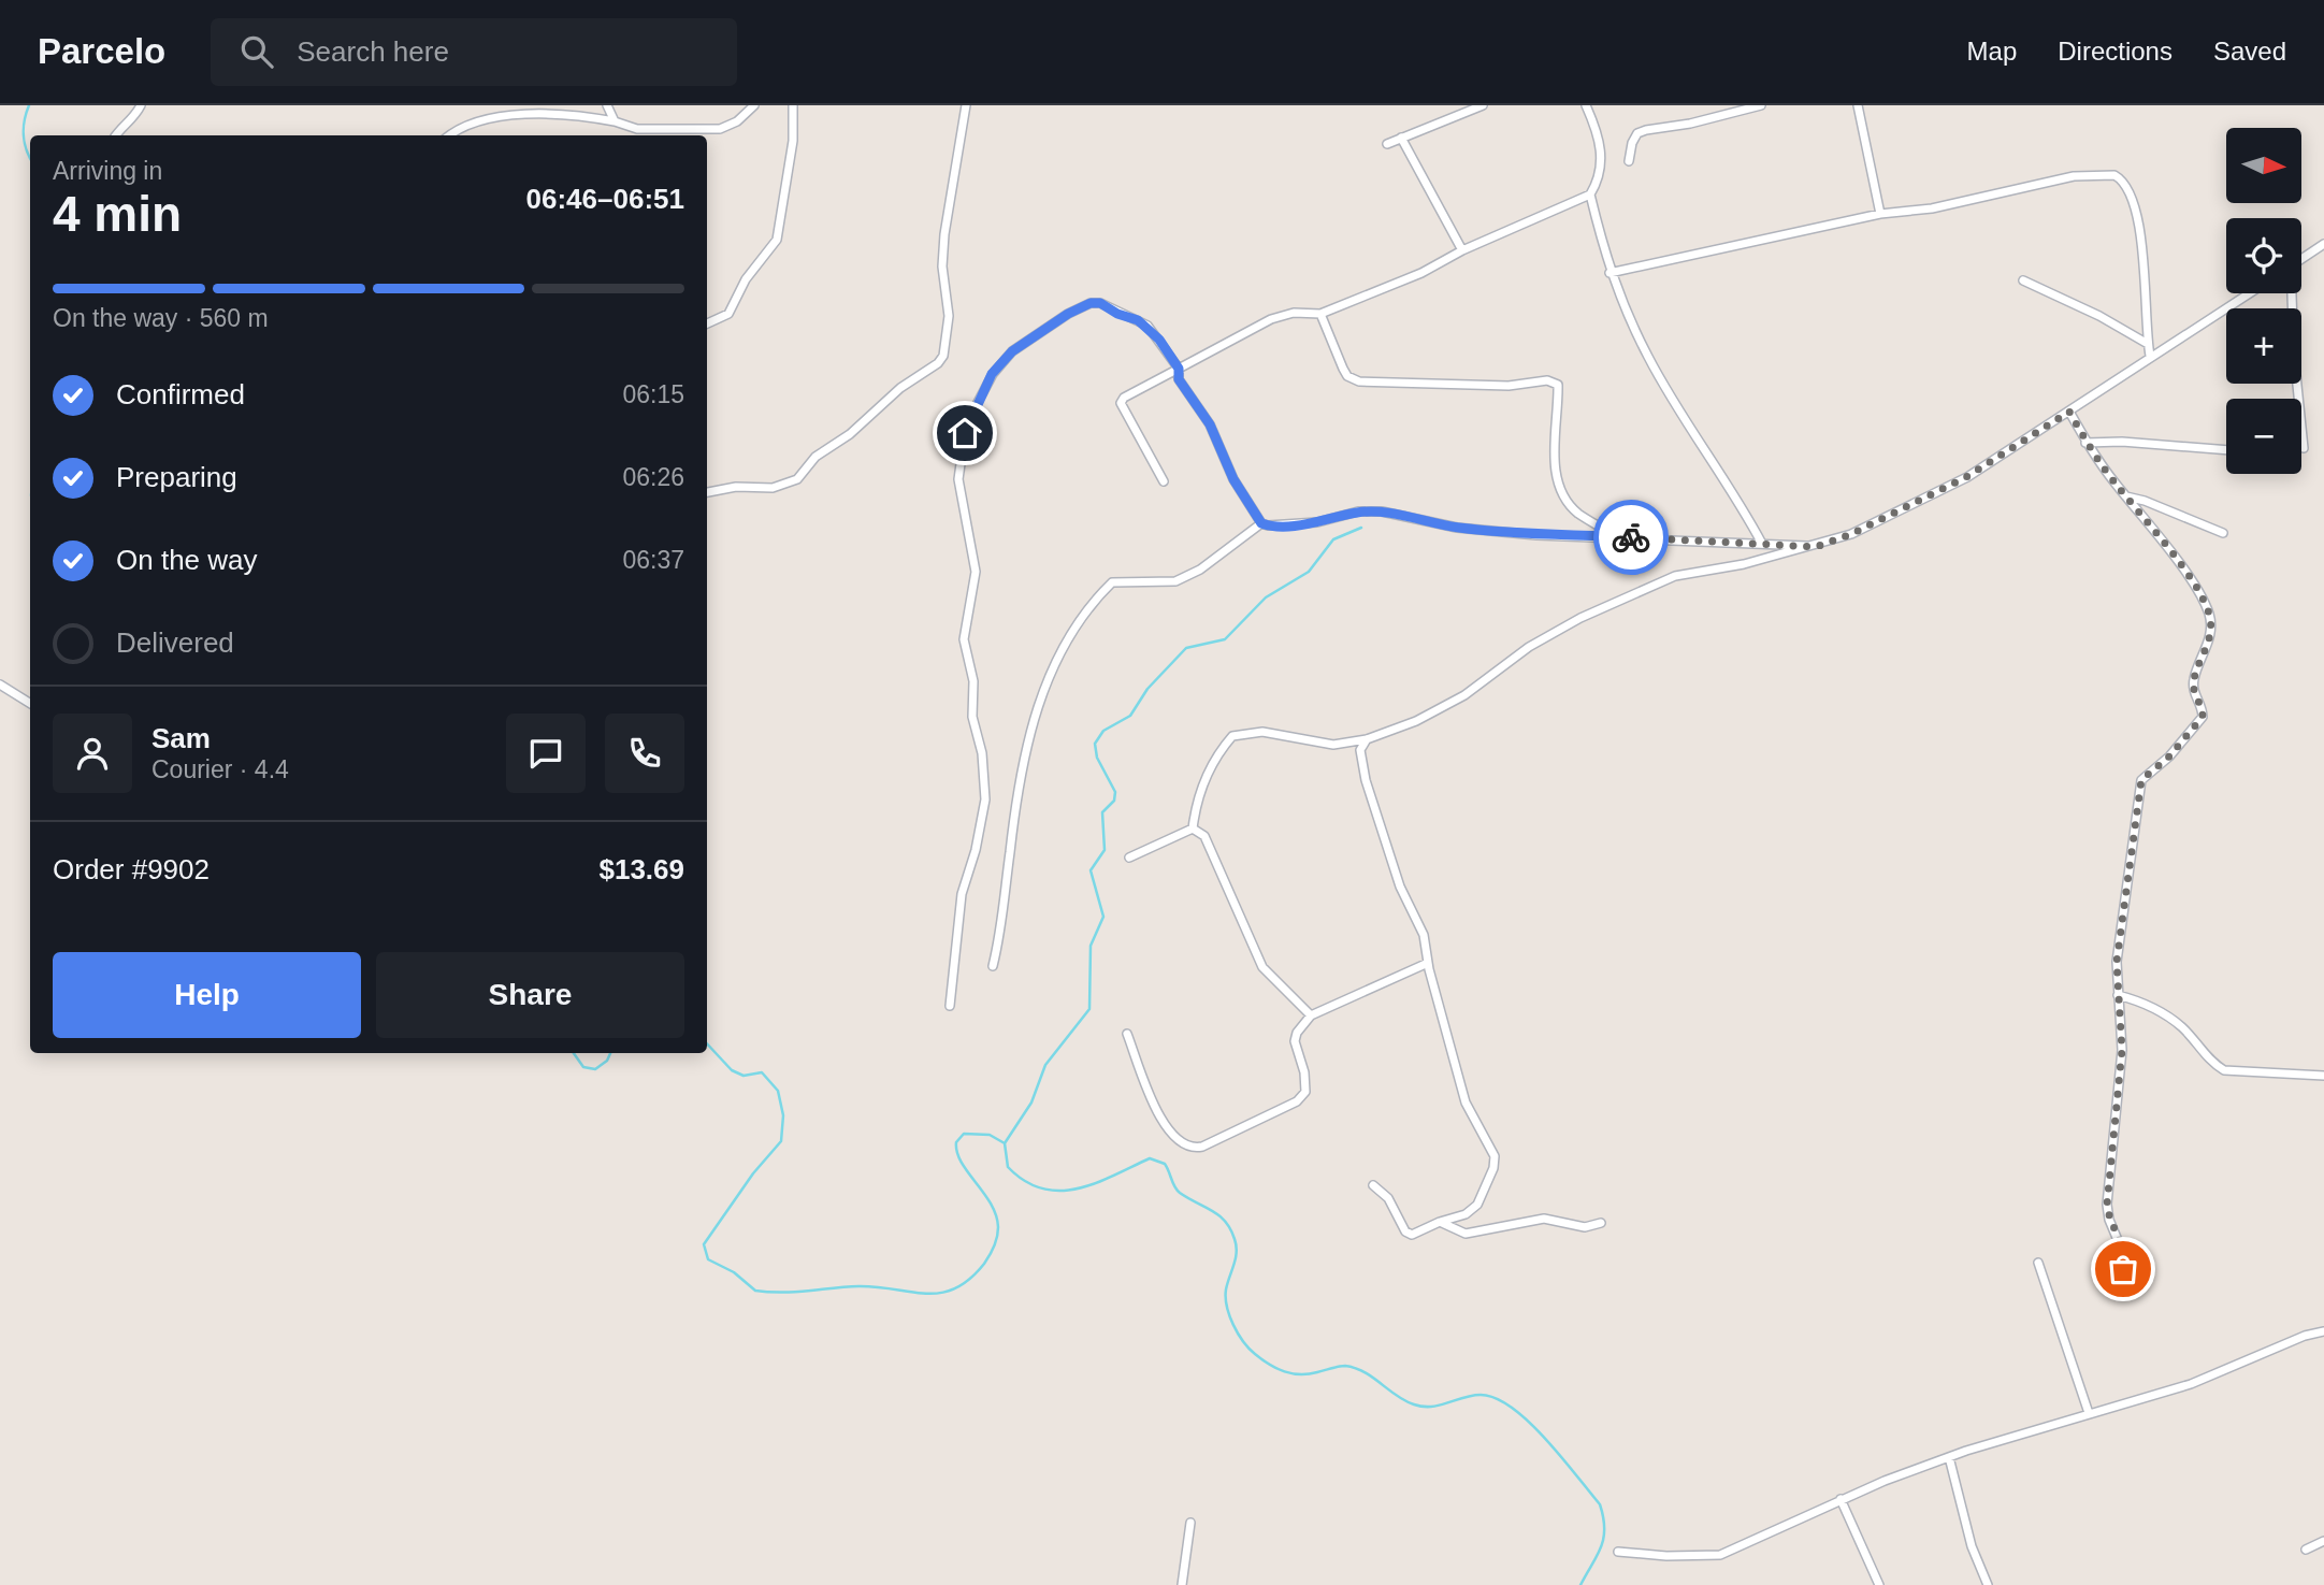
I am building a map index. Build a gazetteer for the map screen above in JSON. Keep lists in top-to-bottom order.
{
  "north": "right",
  "page": {
    "header": "Parcelo",
    "search": "Search here",
    "nav": ["Map", "Directions", "Saved"],
    "map_buttons": ["+", "−"],
    "heading": ["4 min", "Arriving in", "06:46–06:51"],
    "panel": [
      "Sam",
      "Courier · 4.4",
      "Order #9902",
      "$13.69"
    ],
    "bar": "On the way · 560 m",
    "list": [
      ["Confirmed", "06:15"],
      ["Preparing", "06:26"],
      ["On the way", "06:37"],
      "Delivered"
    ],
    "buttons": ["Help", "Share"]
  }
}
